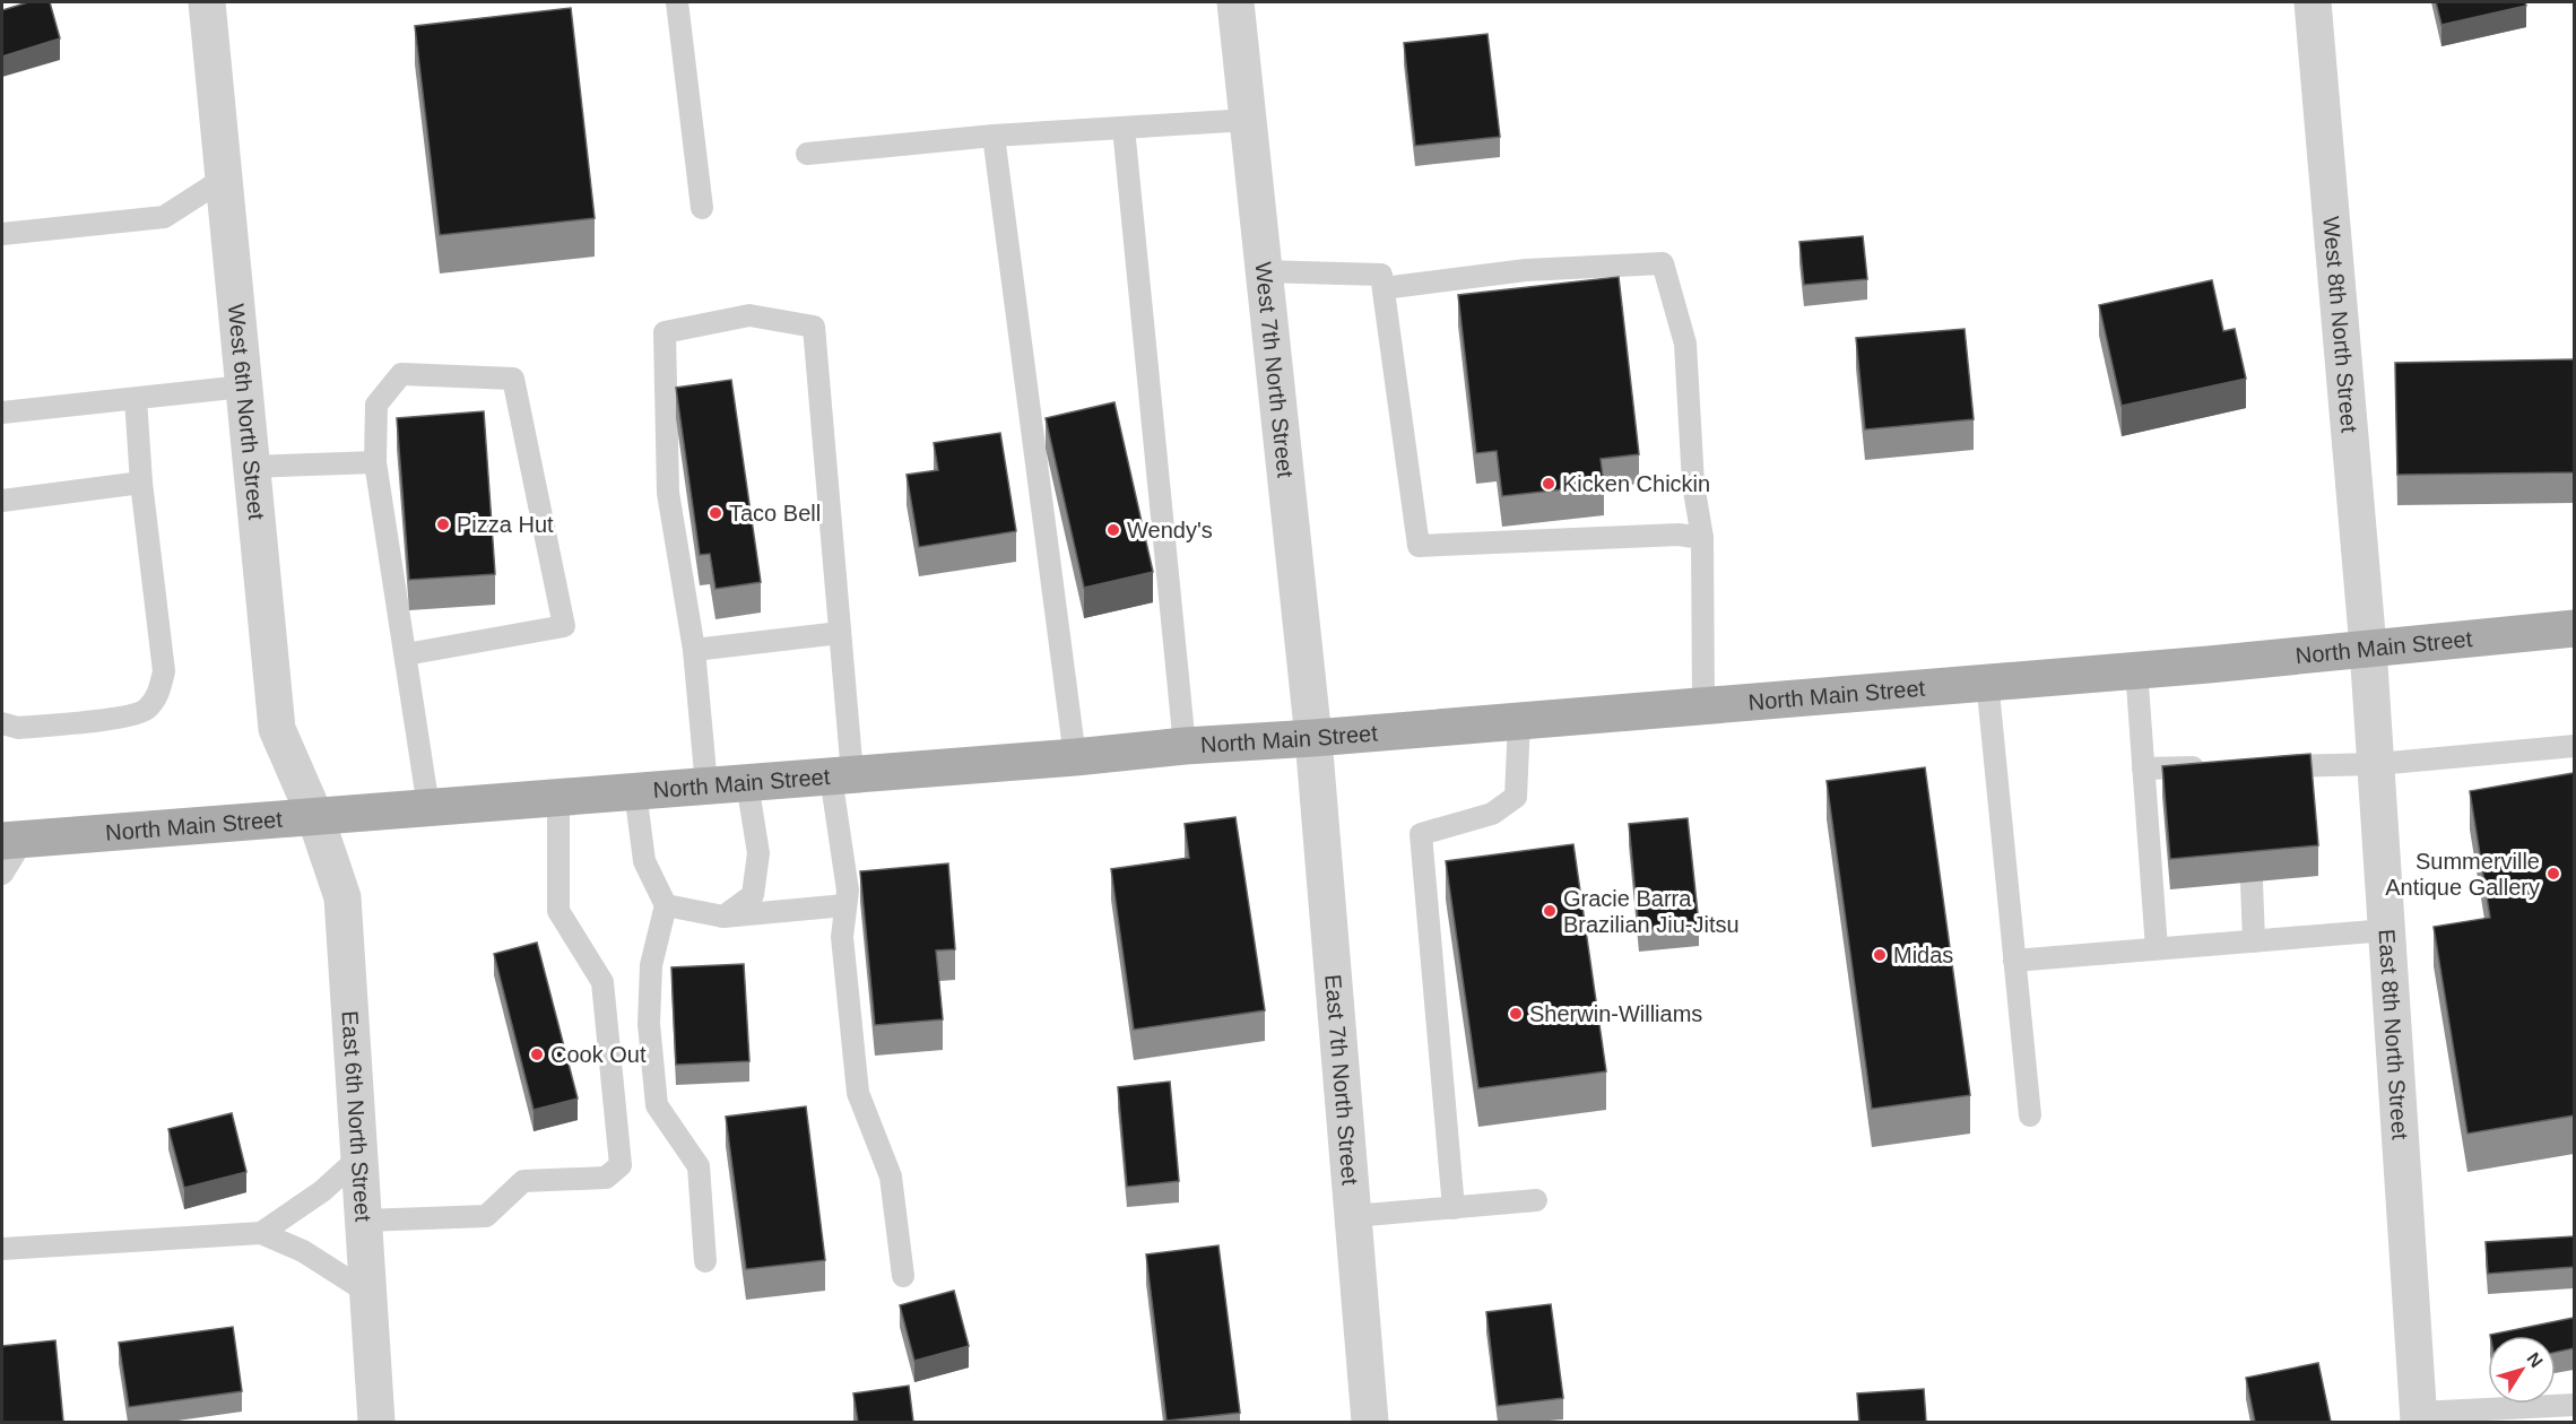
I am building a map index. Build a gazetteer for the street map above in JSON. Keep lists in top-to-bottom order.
{
  "streets": {
    "main road": ["North Main Street"],
    "street": [
      "West 8th North Street",
      "West 7th North Street",
      "West 6th North Street",
      "East 8th North Street",
      "East 7th North Street",
      "East 6th North Street"
    ]
  },
  "crossings": [
    ["West 8th North Street", "North Main Street"],
    ["West 8th North Street", "East 8th North Street"],
    ["West 7th North Street", "North Main Street"],
    ["West 7th North Street", "East 7th North Street"],
    ["West 6th North Street", "North Main Street"],
    ["West 6th North Street", "East 6th North Street"],
    ["North Main Street", "East 8th North Street"],
    ["North Main Street", "East 7th North Street"],
    ["North Main Street", "East 6th North Street"]
  ],
  "places": [
    "Kicken Chickin",
    "Taco Bell",
    "Pizza Hut",
    "Wendy's",
    "Summerville Antique Gallery",
    "Gracie Barra Brazilian Jiu-Jitsu",
    "Midas",
    "Sherwin-Williams",
    "Cook Out"
  ],
  "north": "top right"
}
